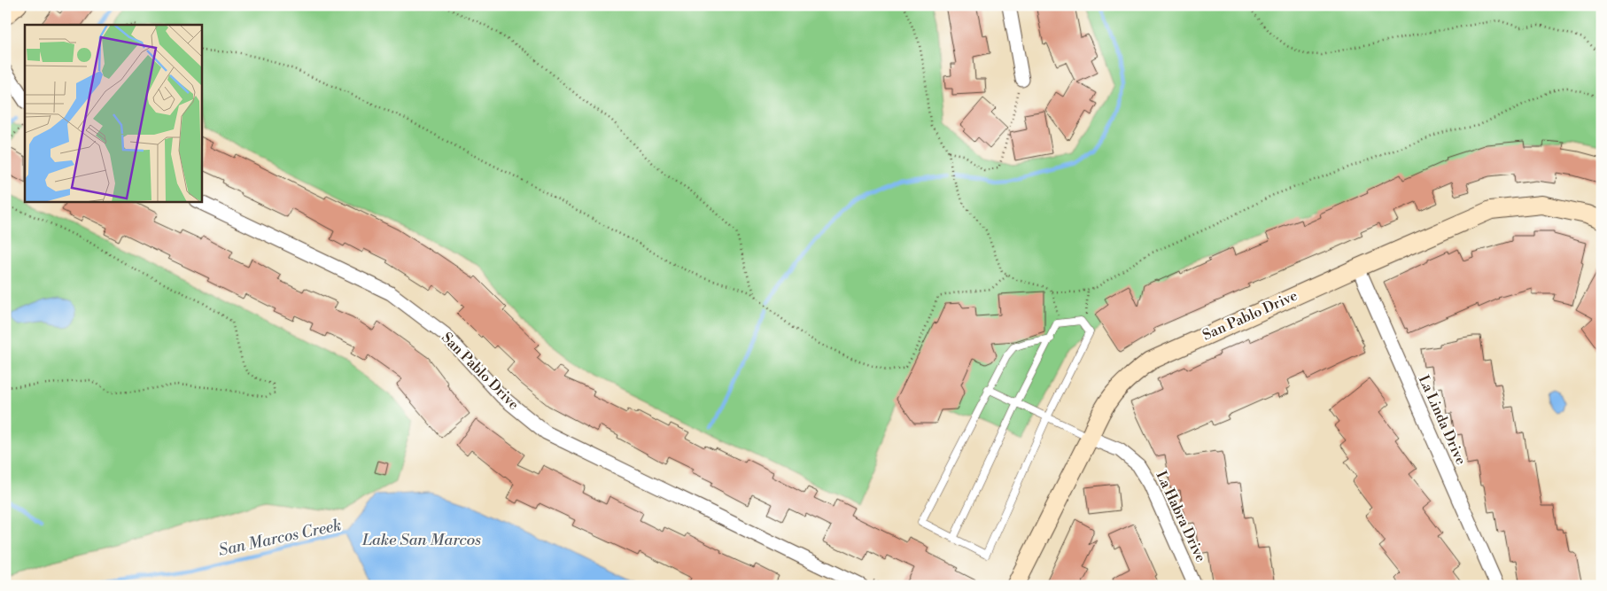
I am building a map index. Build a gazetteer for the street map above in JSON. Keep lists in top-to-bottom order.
{
  "streets": {
    "street": ["San Pablo Drive", "La Linda Drive", "La Habra Drive"]
  },
  "crossings": [
    ["San Pablo Drive", "La Linda Drive"],
    ["San Pablo Drive", "La Habra Drive"]
  ],
  "water": ["San Marcos Creek", "Lake San Marcos"]
}
